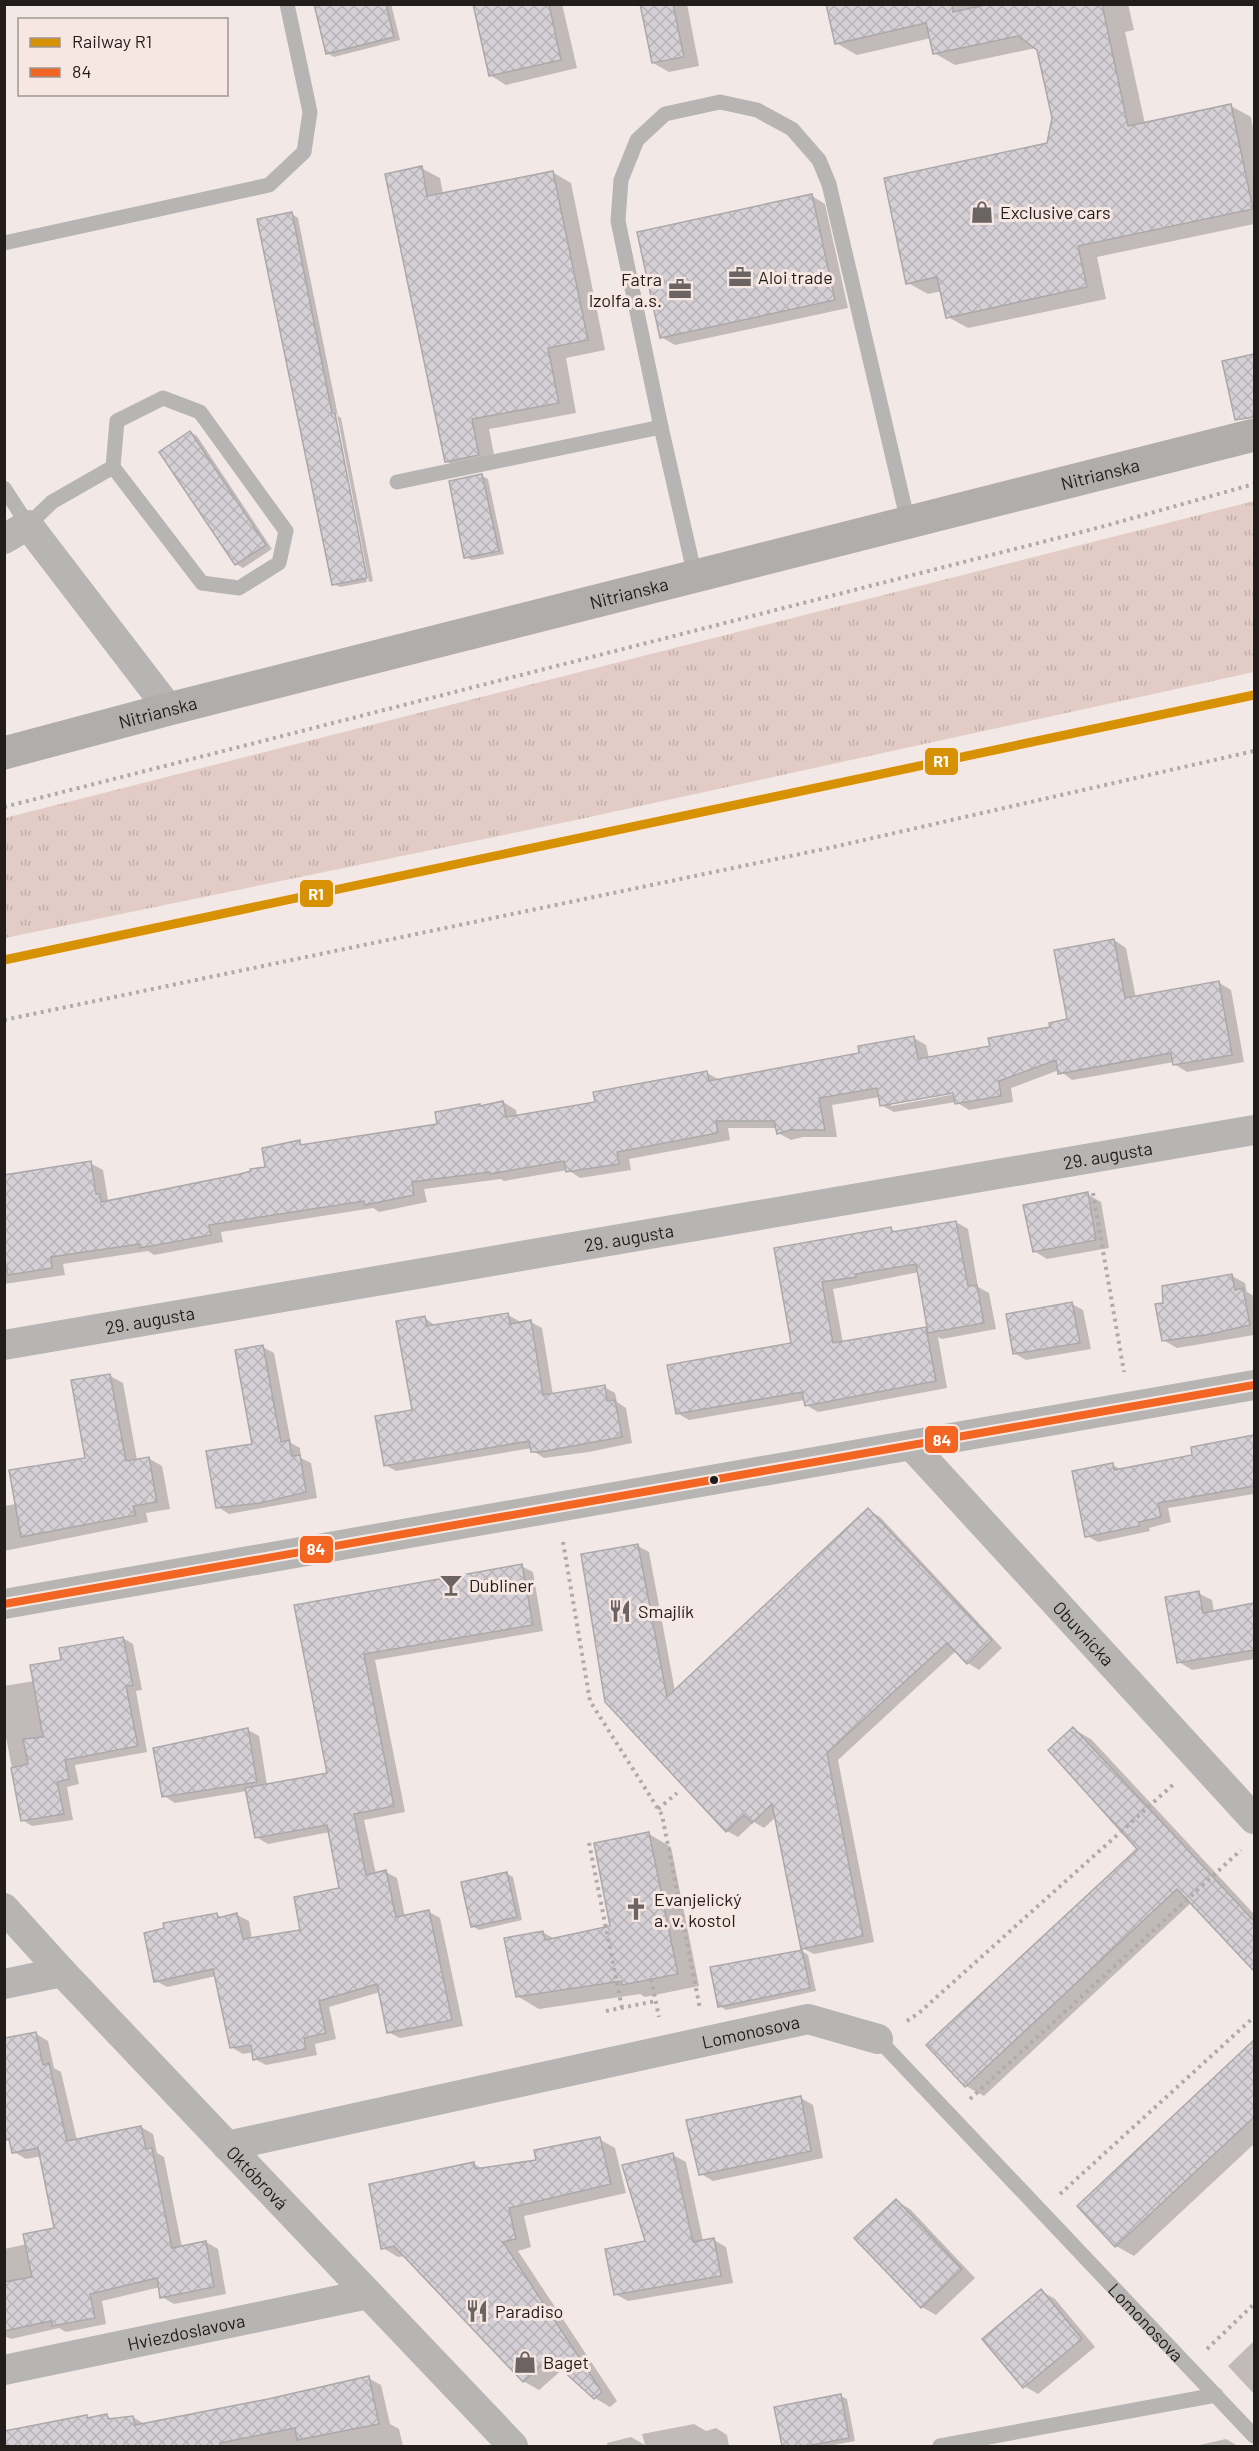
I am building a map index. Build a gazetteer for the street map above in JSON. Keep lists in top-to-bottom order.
{
  "streets": {
    "main road": ["Nitrianska"],
    "street": [
      "29. augusta",
      "Obuvnícka",
      "Lomonosova",
      "Októbrová",
      "Hviezdoslavova"
    ]
  },
  "crossings": [
    ["Lomonosova", "Októbrová"],
    ["Októbrová", "Hviezdoslavova"]
  ],
  "places": {
    "shop": ["Exclusive cars", "Baget"],
    "office": ["Aloi trade", "Fatra Izolfa a.s."],
    "bar": ["Dubliner"],
    "restaurant": ["Smajlík", "Paradiso"],
    "church": ["Evanjelický a. v. kostol"]
  },
  "lines": ["rail line R1", "transit line 84"],
  "legend": ["Railway R1", "84"]
}
